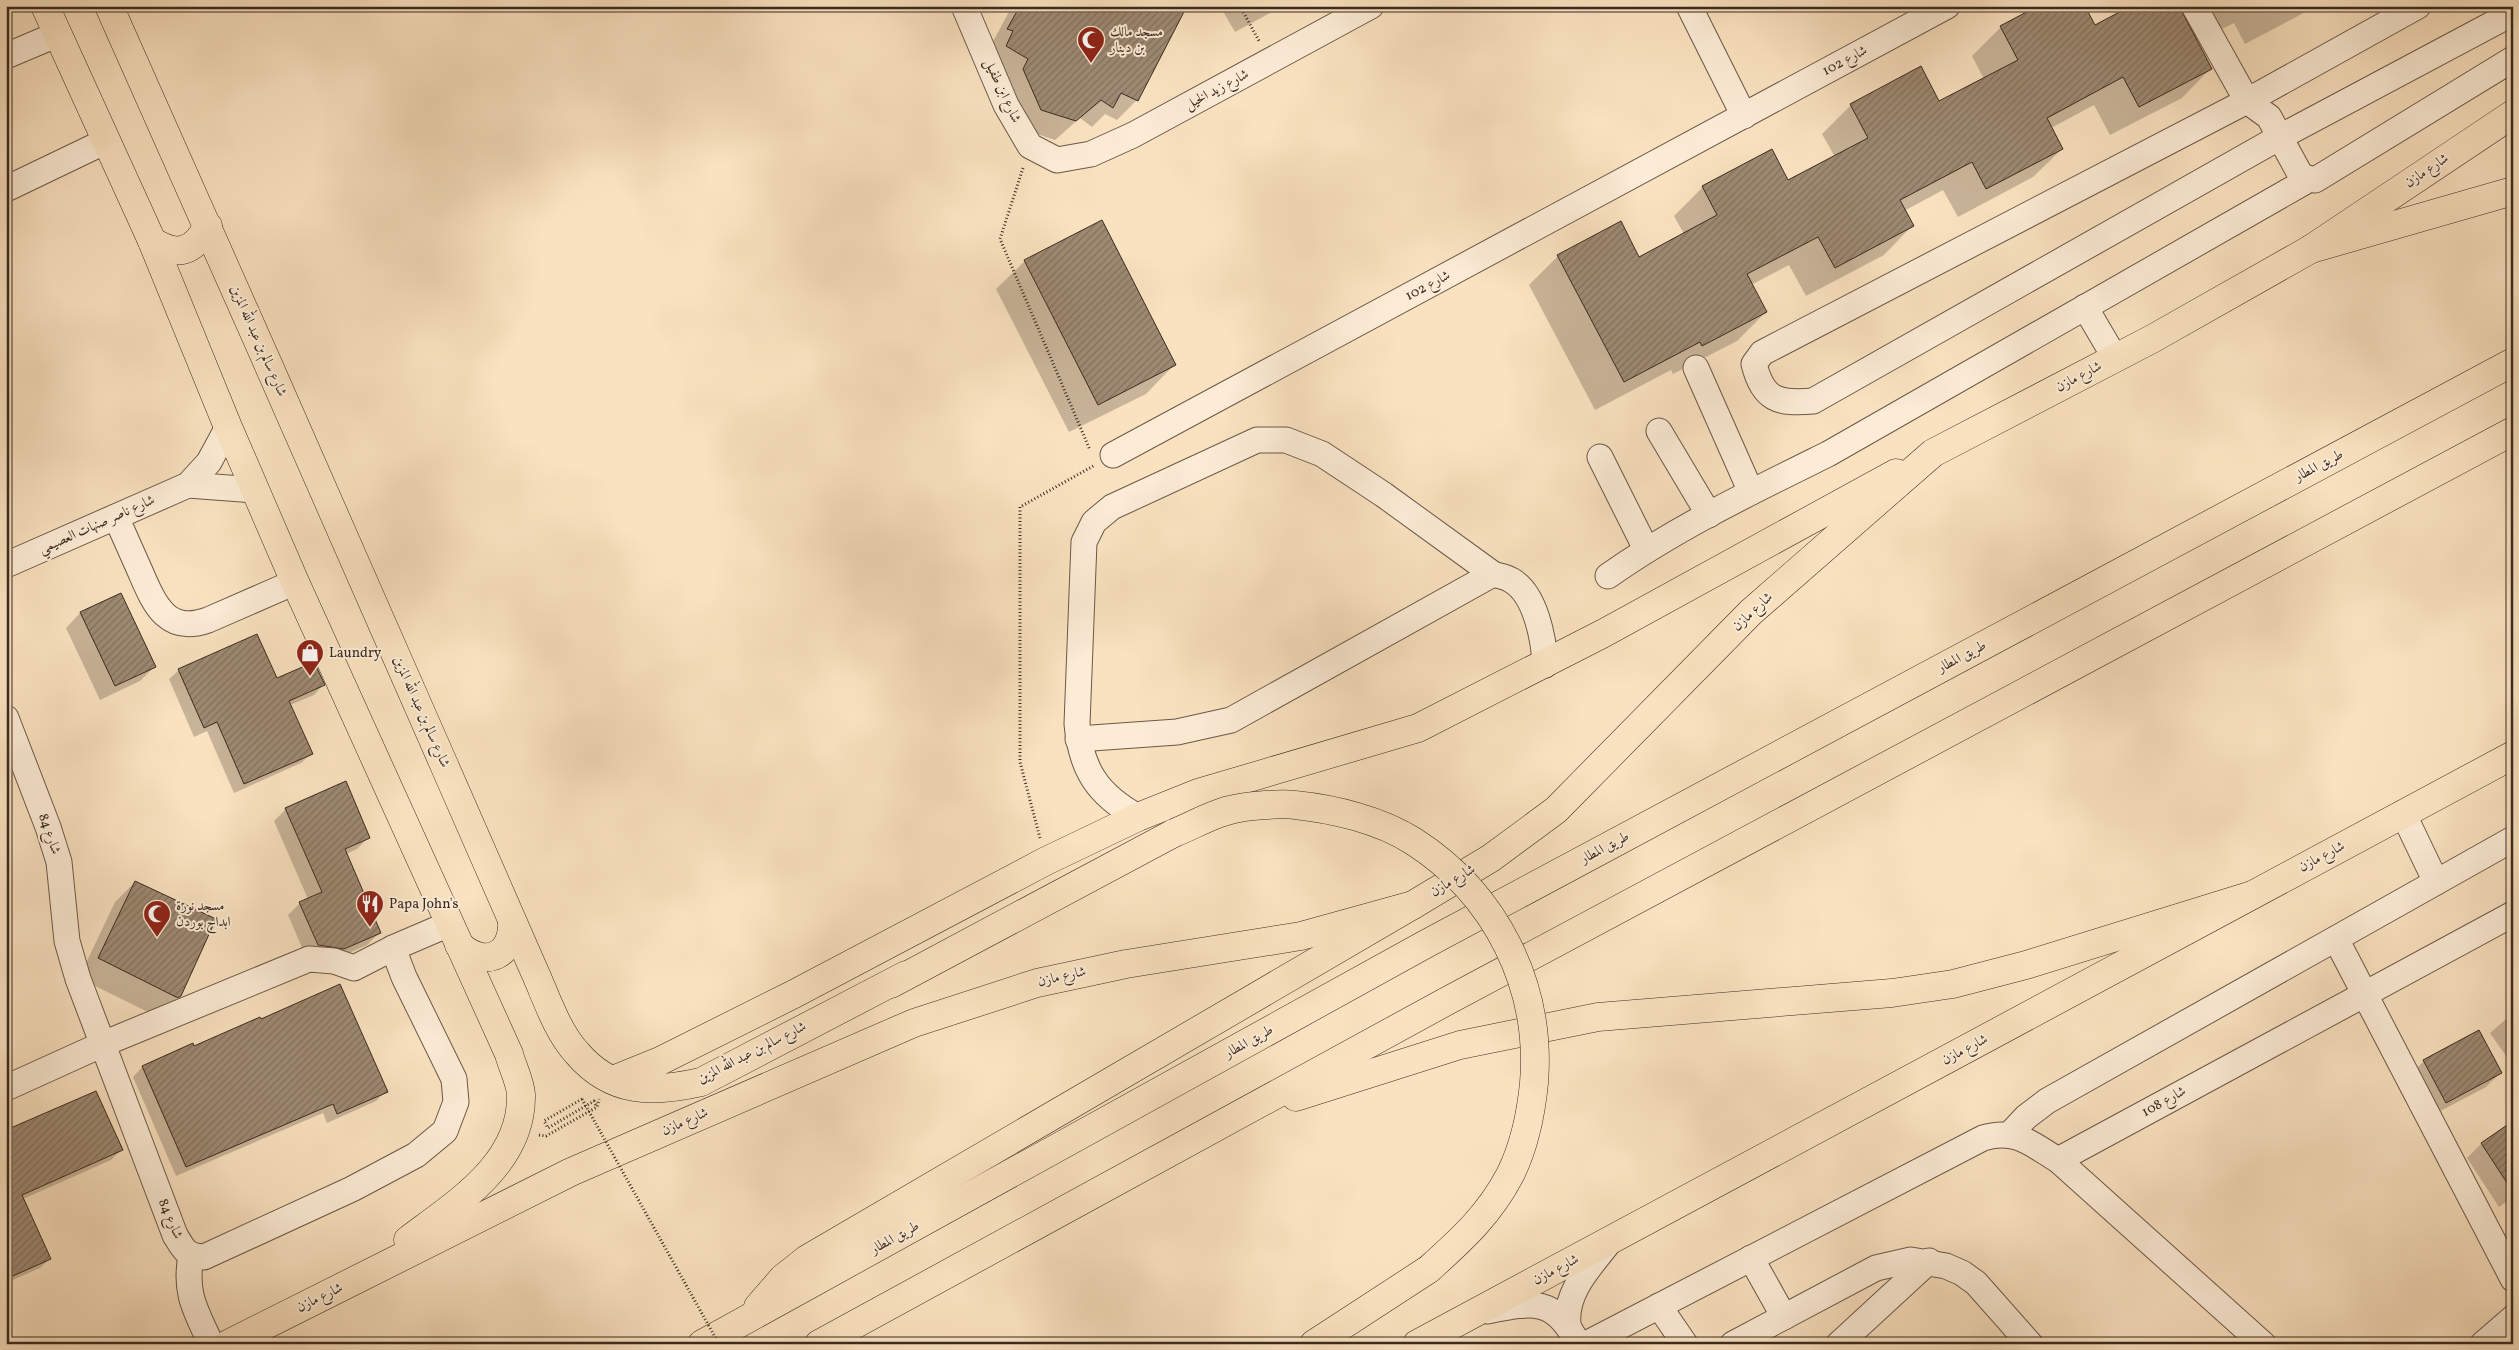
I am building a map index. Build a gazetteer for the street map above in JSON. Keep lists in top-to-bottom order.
{
  "streets": {
    "main road": ["شارع مازن", "شارع سالم بن عبد الله المزين", "طريق المطار"],
    "street": [
      "شارع 102",
      "شارع زيد الخيل",
      "شارع ابن طفيل",
      "شارع ناصر صنهات العصيمي",
      "شارع 84",
      "شارع 108"
    ]
  },
  "crossings": [
    ["شارع زيد الخيل", "شارع ابن طفيل"]
  ],
  "places": {
    "mosque": ["مسجد مالك بن دينار", "مسجد نورة ابداح بوردن"],
    "shop": ["Laundry"],
    "restaurant": ["Papa John's"]
  }
}
